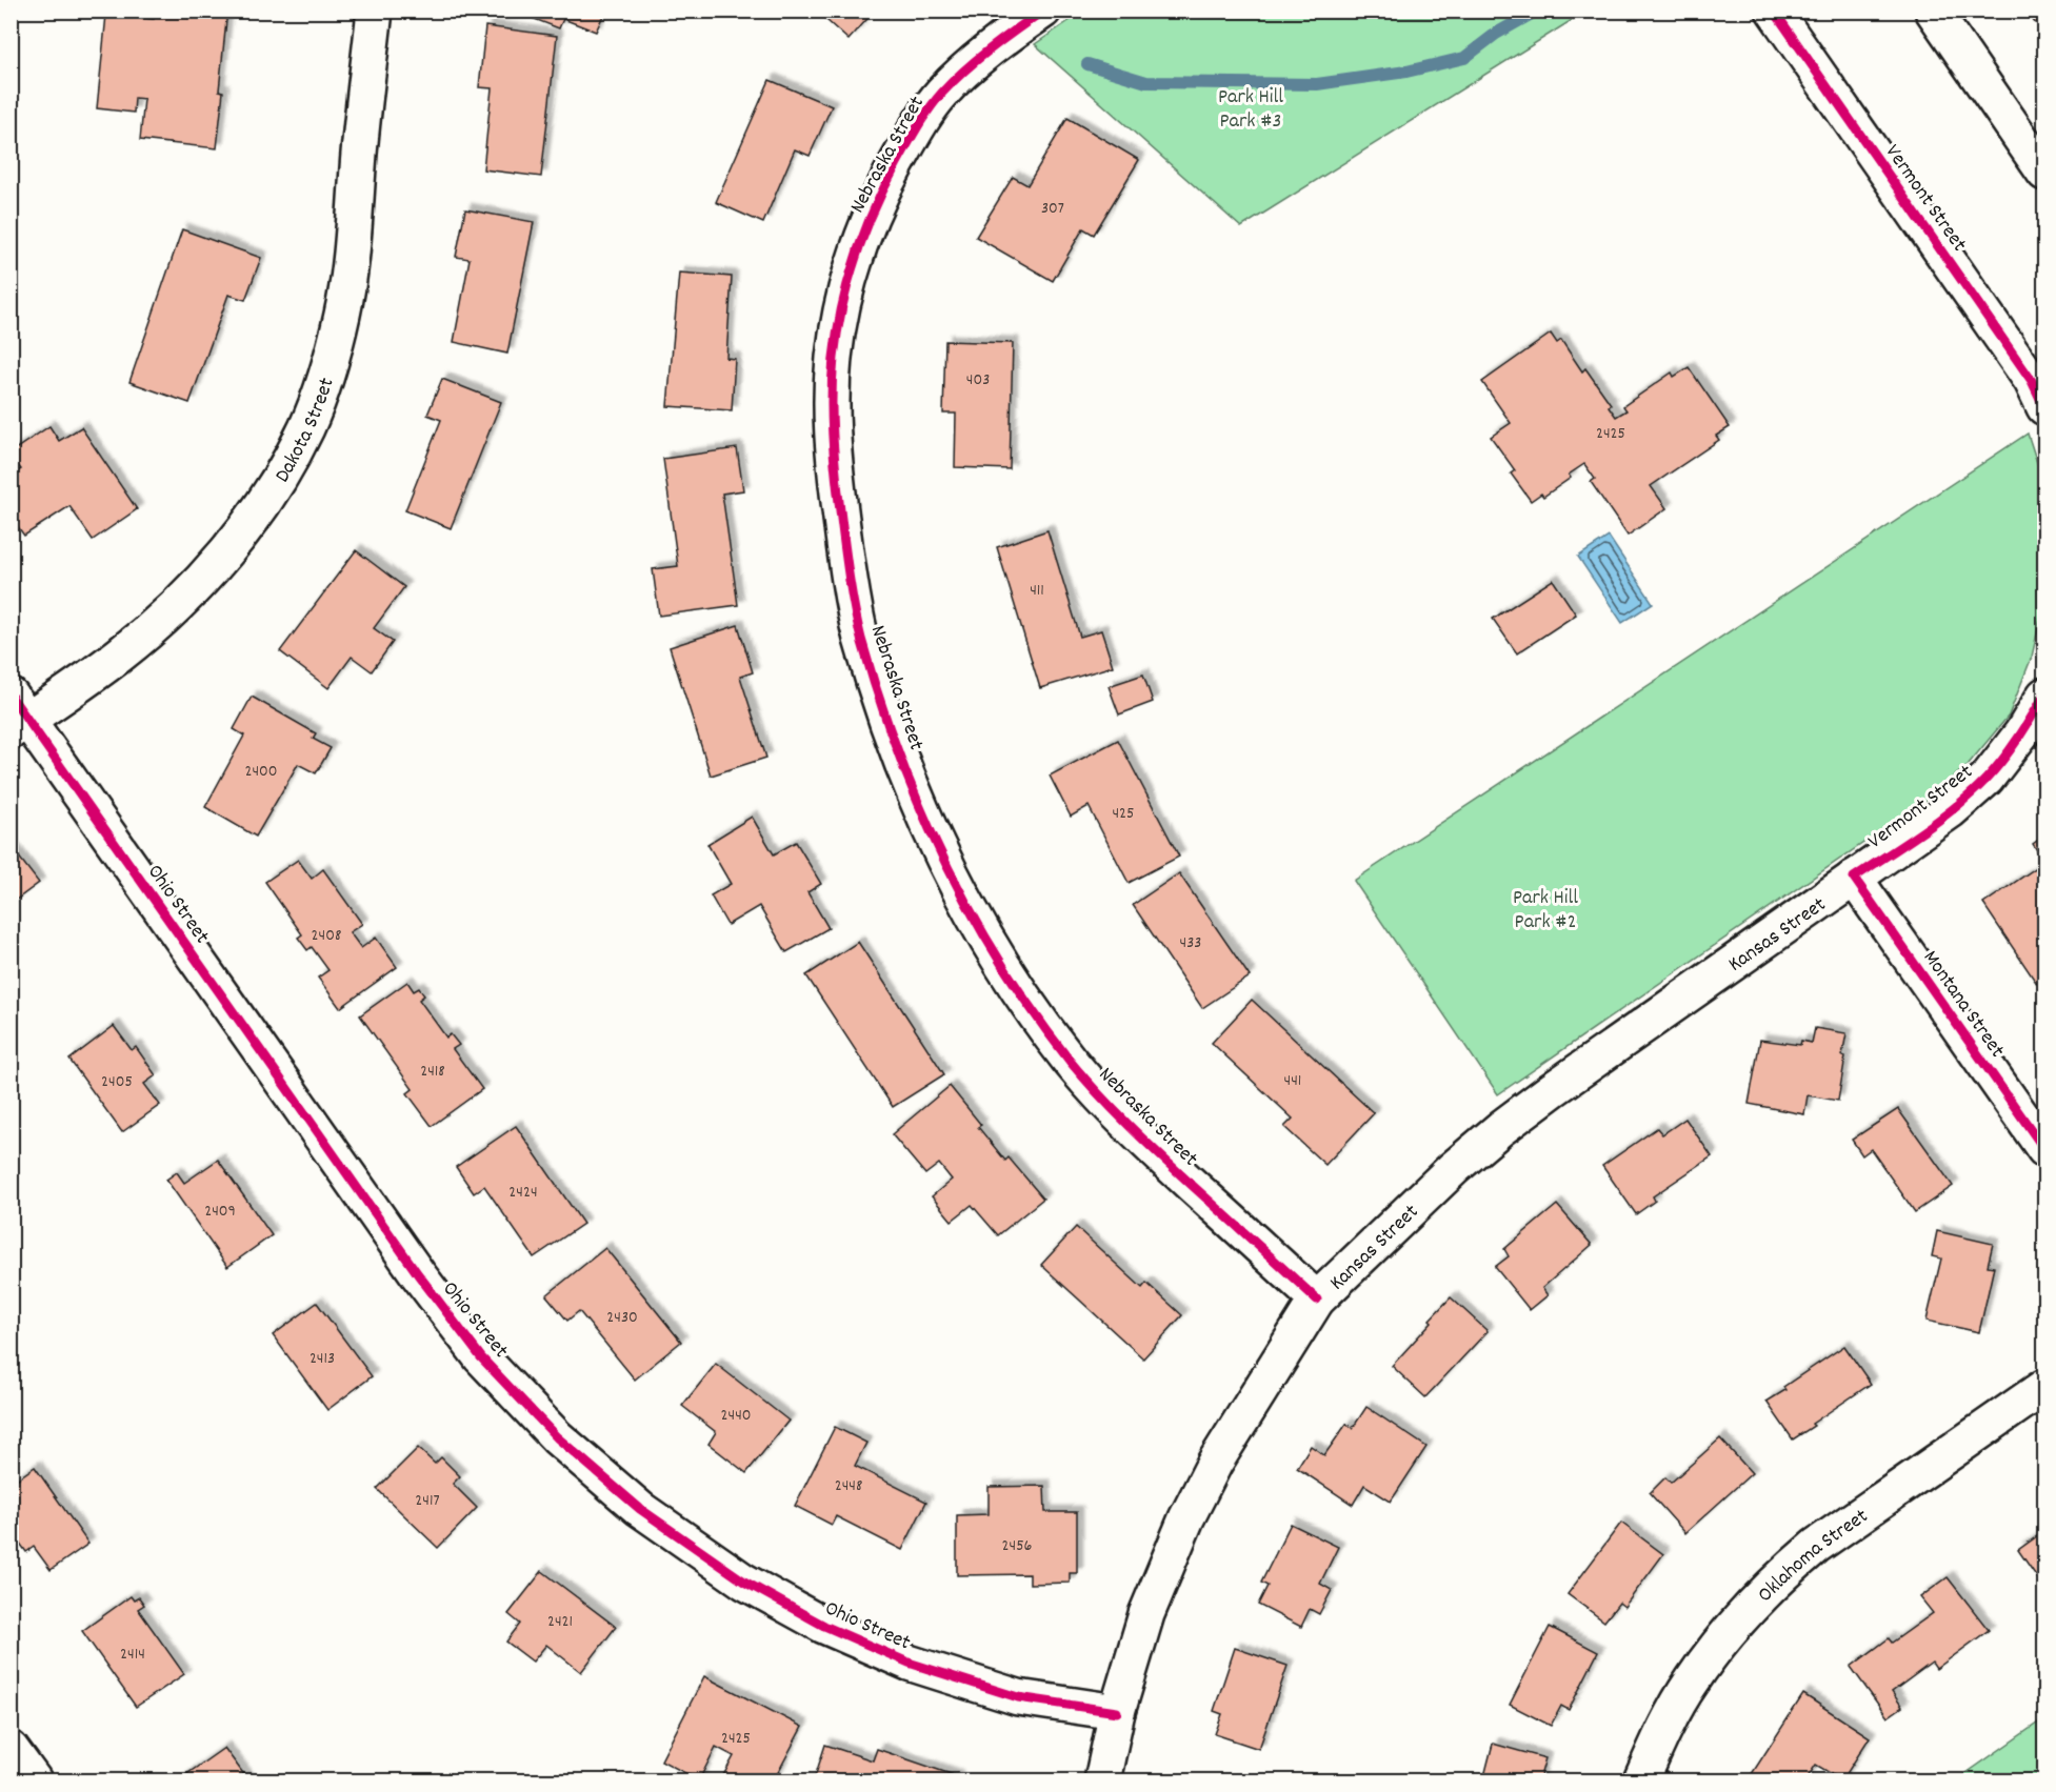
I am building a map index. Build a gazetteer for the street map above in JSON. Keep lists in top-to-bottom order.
{
  "streets": {
    "street": [
      "Nebraska Street",
      "Vermont Street",
      "Dakota Street",
      "Ohio Street",
      "Kansas Street",
      "Montana Street",
      "Oklahoma Street"
    ]
  },
  "crossings": [
    ["Nebraska Street", "Kansas Street"],
    ["Vermont Street", "Kansas Street"],
    ["Vermont Street", "Montana Street"],
    ["Dakota Street", "Ohio Street"],
    ["Ohio Street", "Kansas Street"],
    ["Kansas Street", "Montana Street"]
  ],
  "parks": ["Park Hill Park #3", "Park Hill Park #2"],
  "house_numbers": [
    "307",
    "403",
    "2425",
    "411",
    "2400",
    "425",
    "2408",
    "433",
    "2418",
    "441",
    "2405",
    "2424",
    "2409",
    "2430",
    "2413",
    "2440",
    "2448",
    "2417",
    "2456",
    "2421",
    "2414",
    "2425"
  ]
}
